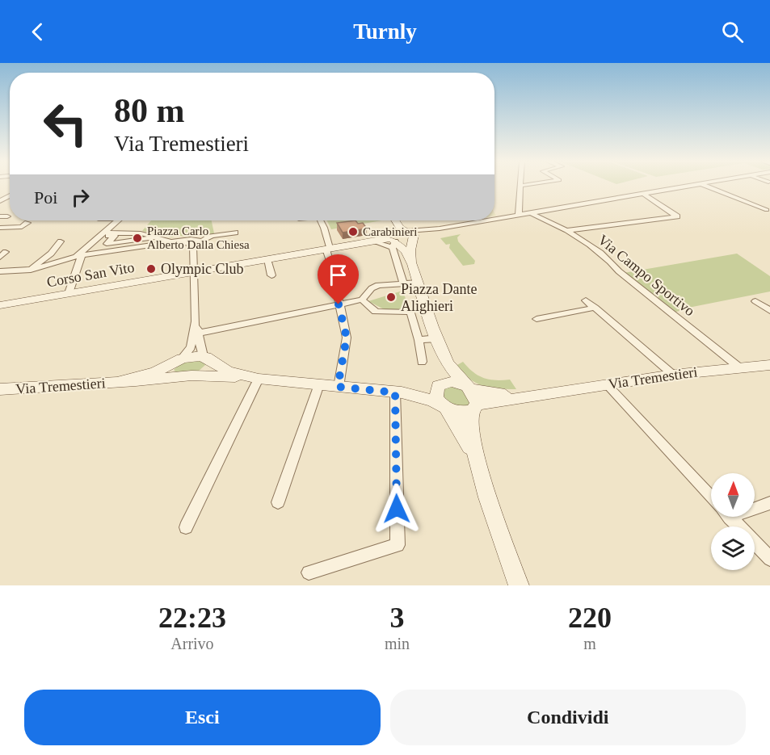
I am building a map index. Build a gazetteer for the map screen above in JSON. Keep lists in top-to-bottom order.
{
  "streets": {
    "main road": ["Corso San Vito", "Via Tremestieri"],
    "street": ["Via Campo Sportivo"]
  },
  "crossings": [
    ["Via Campo Sportivo", "Via Tremestieri"]
  ],
  "places": [
    "Carabinieri",
    "Piazza Carlo Alberto Dalla Chiesa",
    "Olympic Club",
    "Piazza Dante Alighieri"
  ],
  "north": "top",
  "page": {
    "header": "Turnly",
    "turn": ["80 m", "Via Tremestieri"],
    "then": "Poi",
    "eta": [
      "22:23",
      "Arrivo",
      "3",
      "min",
      "220",
      "m"
    ],
    "buttons": ["Esci", "Condividi"]
  }
}
